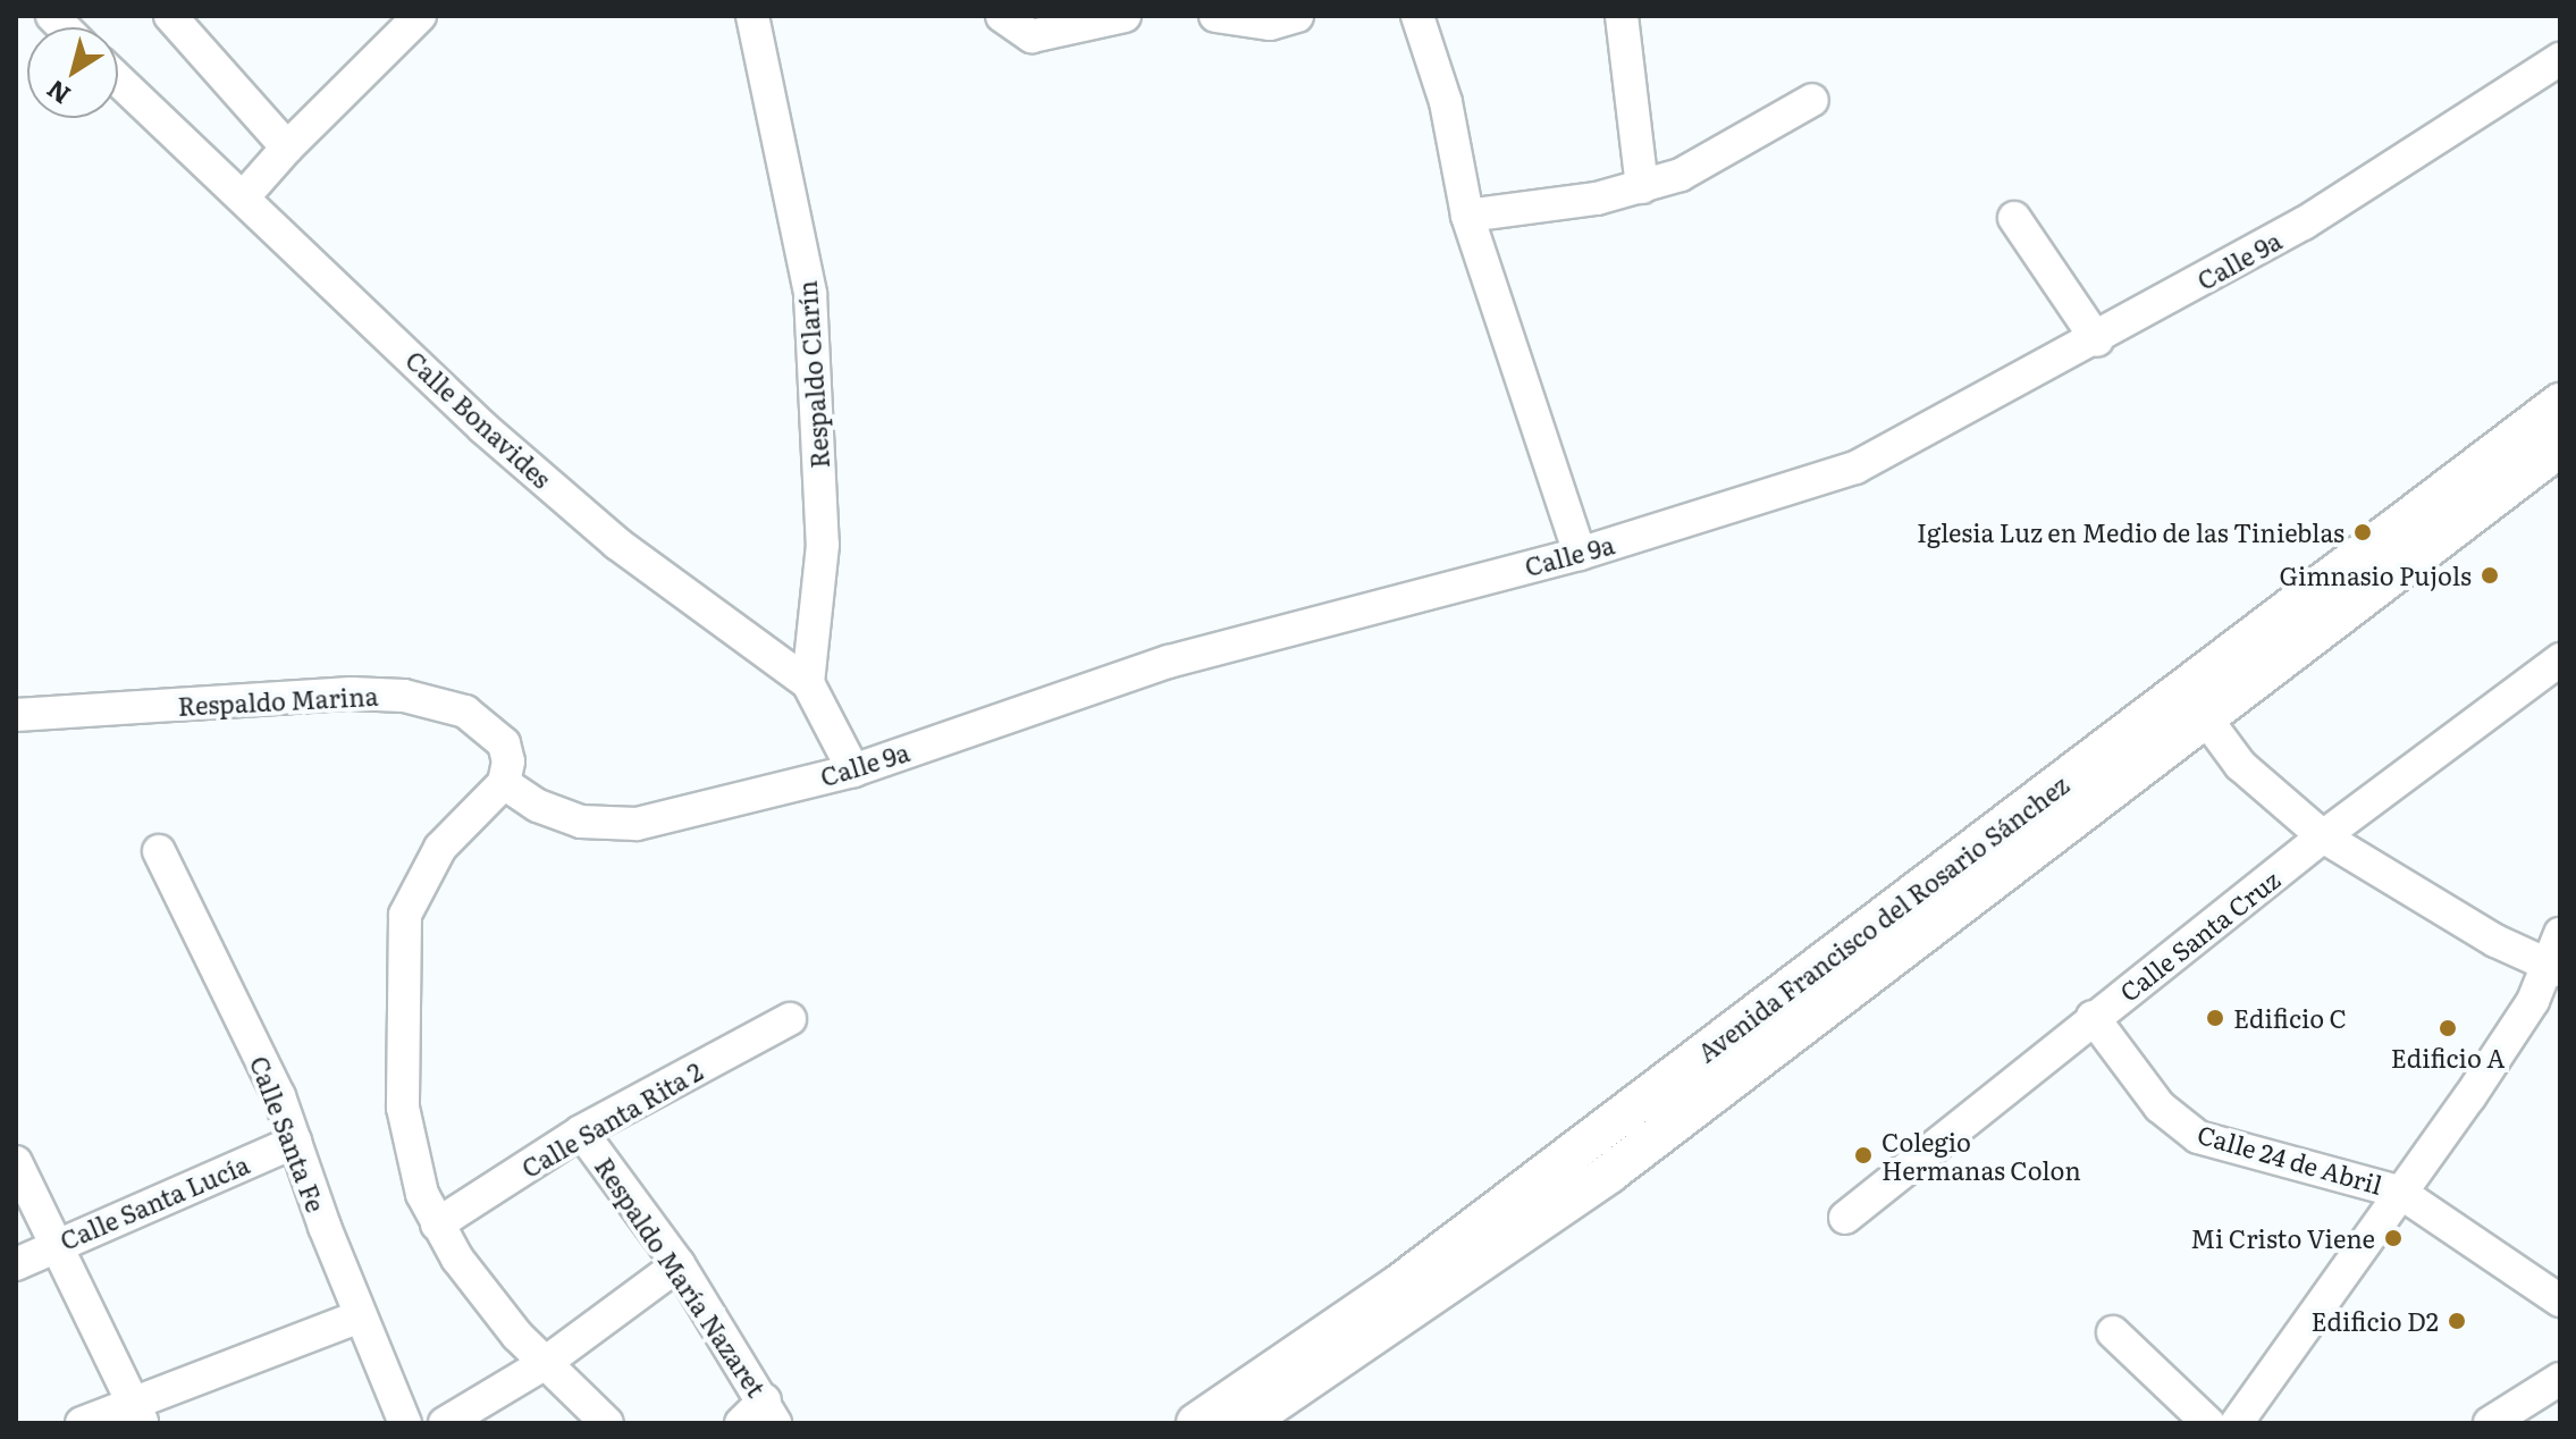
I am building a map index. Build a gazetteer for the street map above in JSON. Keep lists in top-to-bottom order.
{
  "streets": {
    "main road": ["Avenida Francisco del Rosario Sánchez"],
    "street": [
      "Calle 9a",
      "Respaldo Clarín",
      "Calle Bonavides",
      "Respaldo Marina",
      "Calle Santa Cruz",
      "Calle Santa Rita 2",
      "Calle Santa Fe",
      "Calle 24 de Abril",
      "Calle Santa Lucía",
      "Respaldo María Nazaret"
    ]
  },
  "crossings": [
    ["Calle 9a", "Calle Bonavides"],
    ["Calle 9a", "Respaldo Marina"],
    ["Respaldo Clarín", "Calle Bonavides"],
    ["Calle Santa Cruz", "Calle 24 de Abril"],
    ["Calle Santa Rita 2", "Respaldo María Nazaret"],
    ["Calle Santa Fe", "Calle Santa Lucía"]
  ],
  "places": [
    "Iglesia Luz en Medio de las Tinieblas",
    "Gimnasio Pujols",
    "Edificio C",
    "Edificio A",
    "Colegio Hermanas Colon",
    "Mi Cristo Viene",
    "Edificio D2"
  ],
  "north": "bottom left"
}
